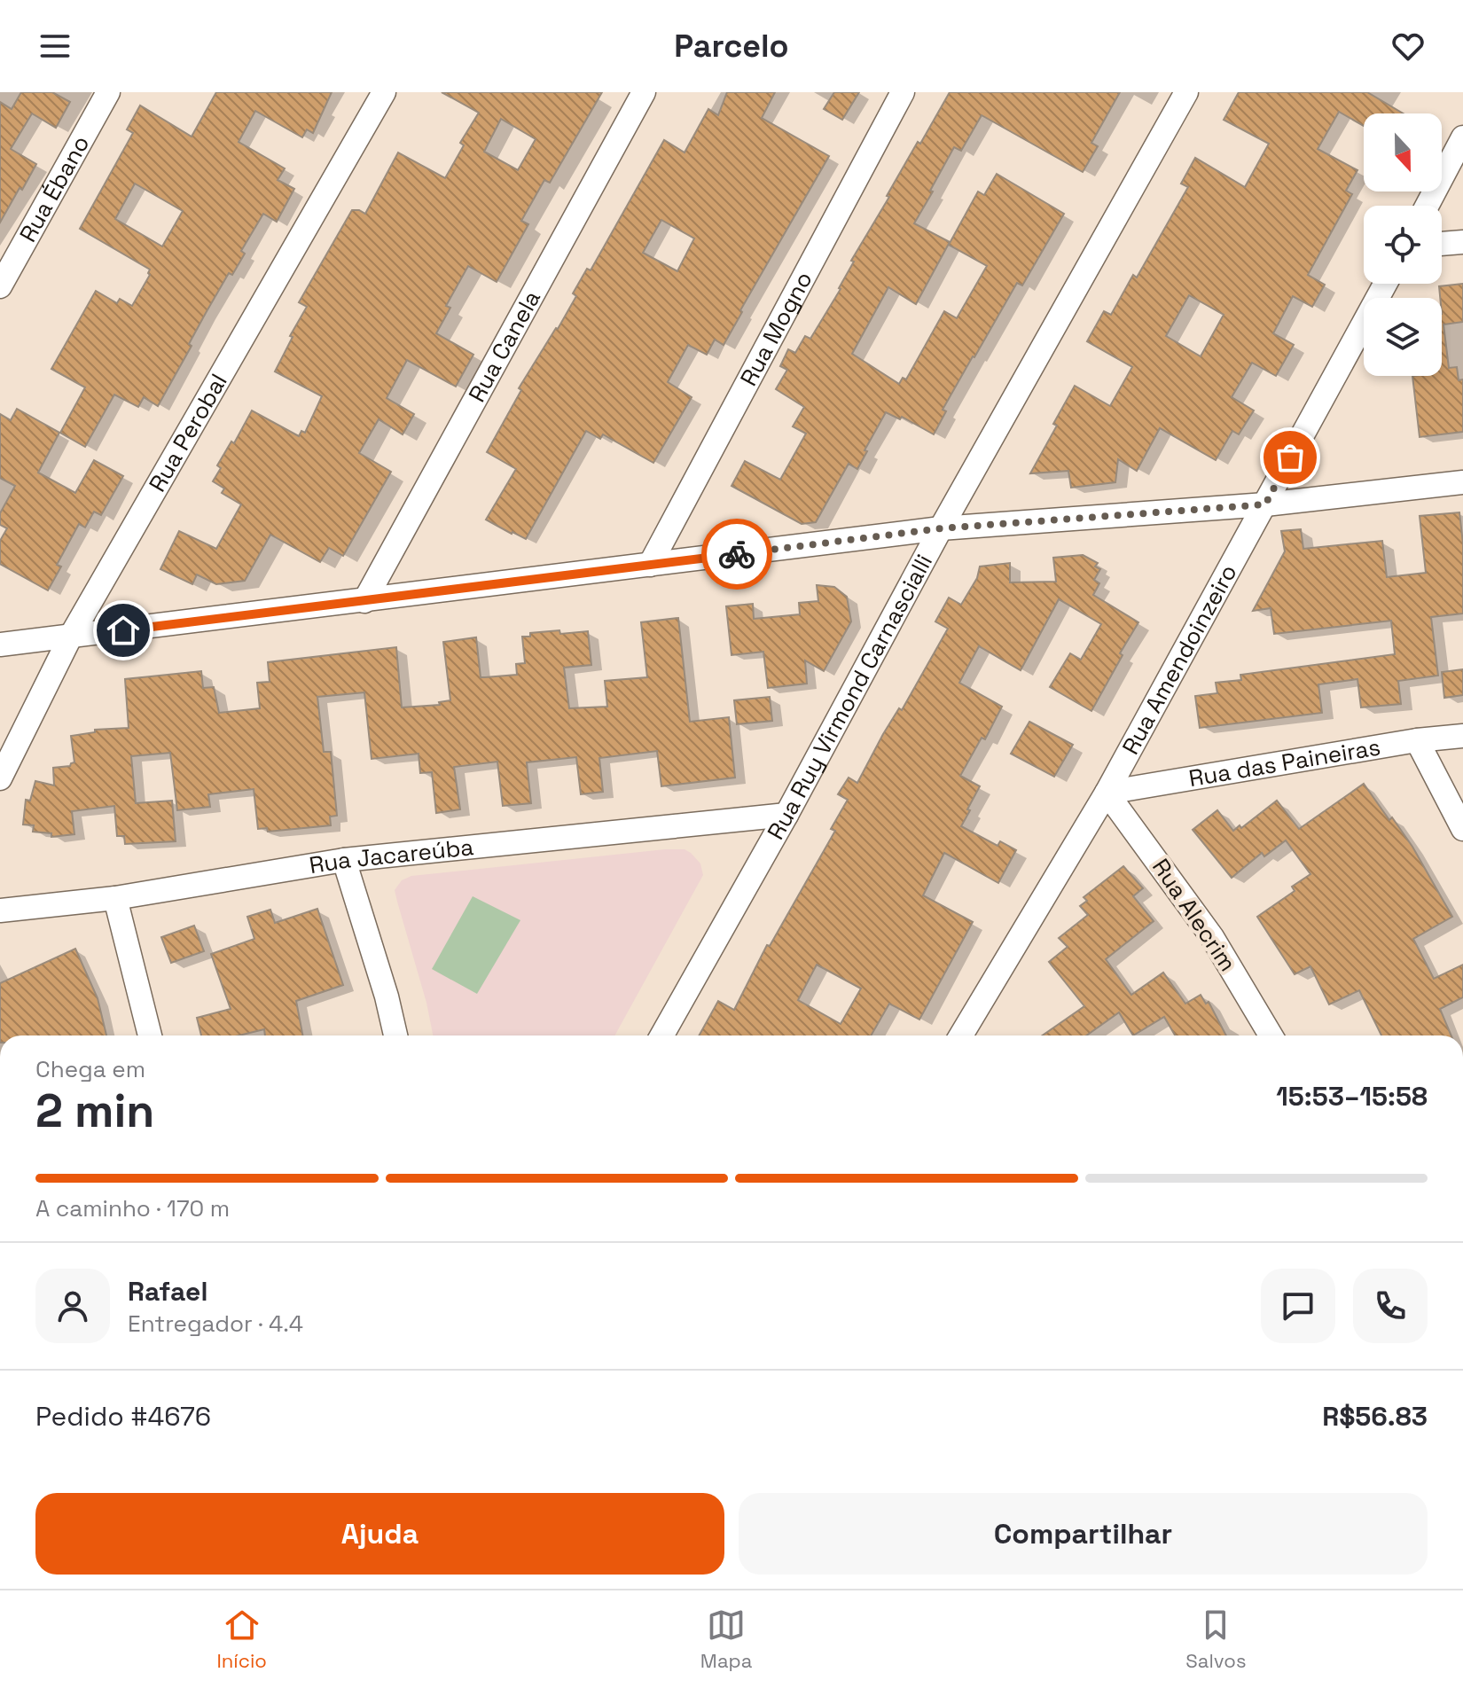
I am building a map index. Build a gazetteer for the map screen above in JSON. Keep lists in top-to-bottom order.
{
  "streets": {
    "street": [
      "Rua Ébano",
      "Rua Mogno",
      "Rua Canela",
      "Rua Perobal",
      "Rua Amendoinzeiro",
      "Rua Ruy Virmond Carnascialli",
      "Rua das Paineiras",
      "Rua Jacareúba",
      "Rua Alecrim"
    ]
  },
  "crossings": [
    ["Rua Amendoinzeiro", "Rua das Paineiras"],
    ["Rua Amendoinzeiro", "Rua Alecrim"],
    ["Rua Ruy Virmond Carnascialli", "Rua Jacareúba"],
    ["Rua das Paineiras", "Rua Alecrim"]
  ],
  "north": "bottom",
  "page": {
    "header": "Parcelo",
    "heading": ["2 min", "Chega em", "15:53–15:58"],
    "panel": [
      "Rafael",
      "Entregador · 4.4",
      "Pedido #4676",
      "R$56.83"
    ],
    "bar": "A caminho · 170 m",
    "buttons": ["Ajuda", "Compartilhar"],
    "tabs": ["Início", "Mapa", "Salvos"]
  }
}
